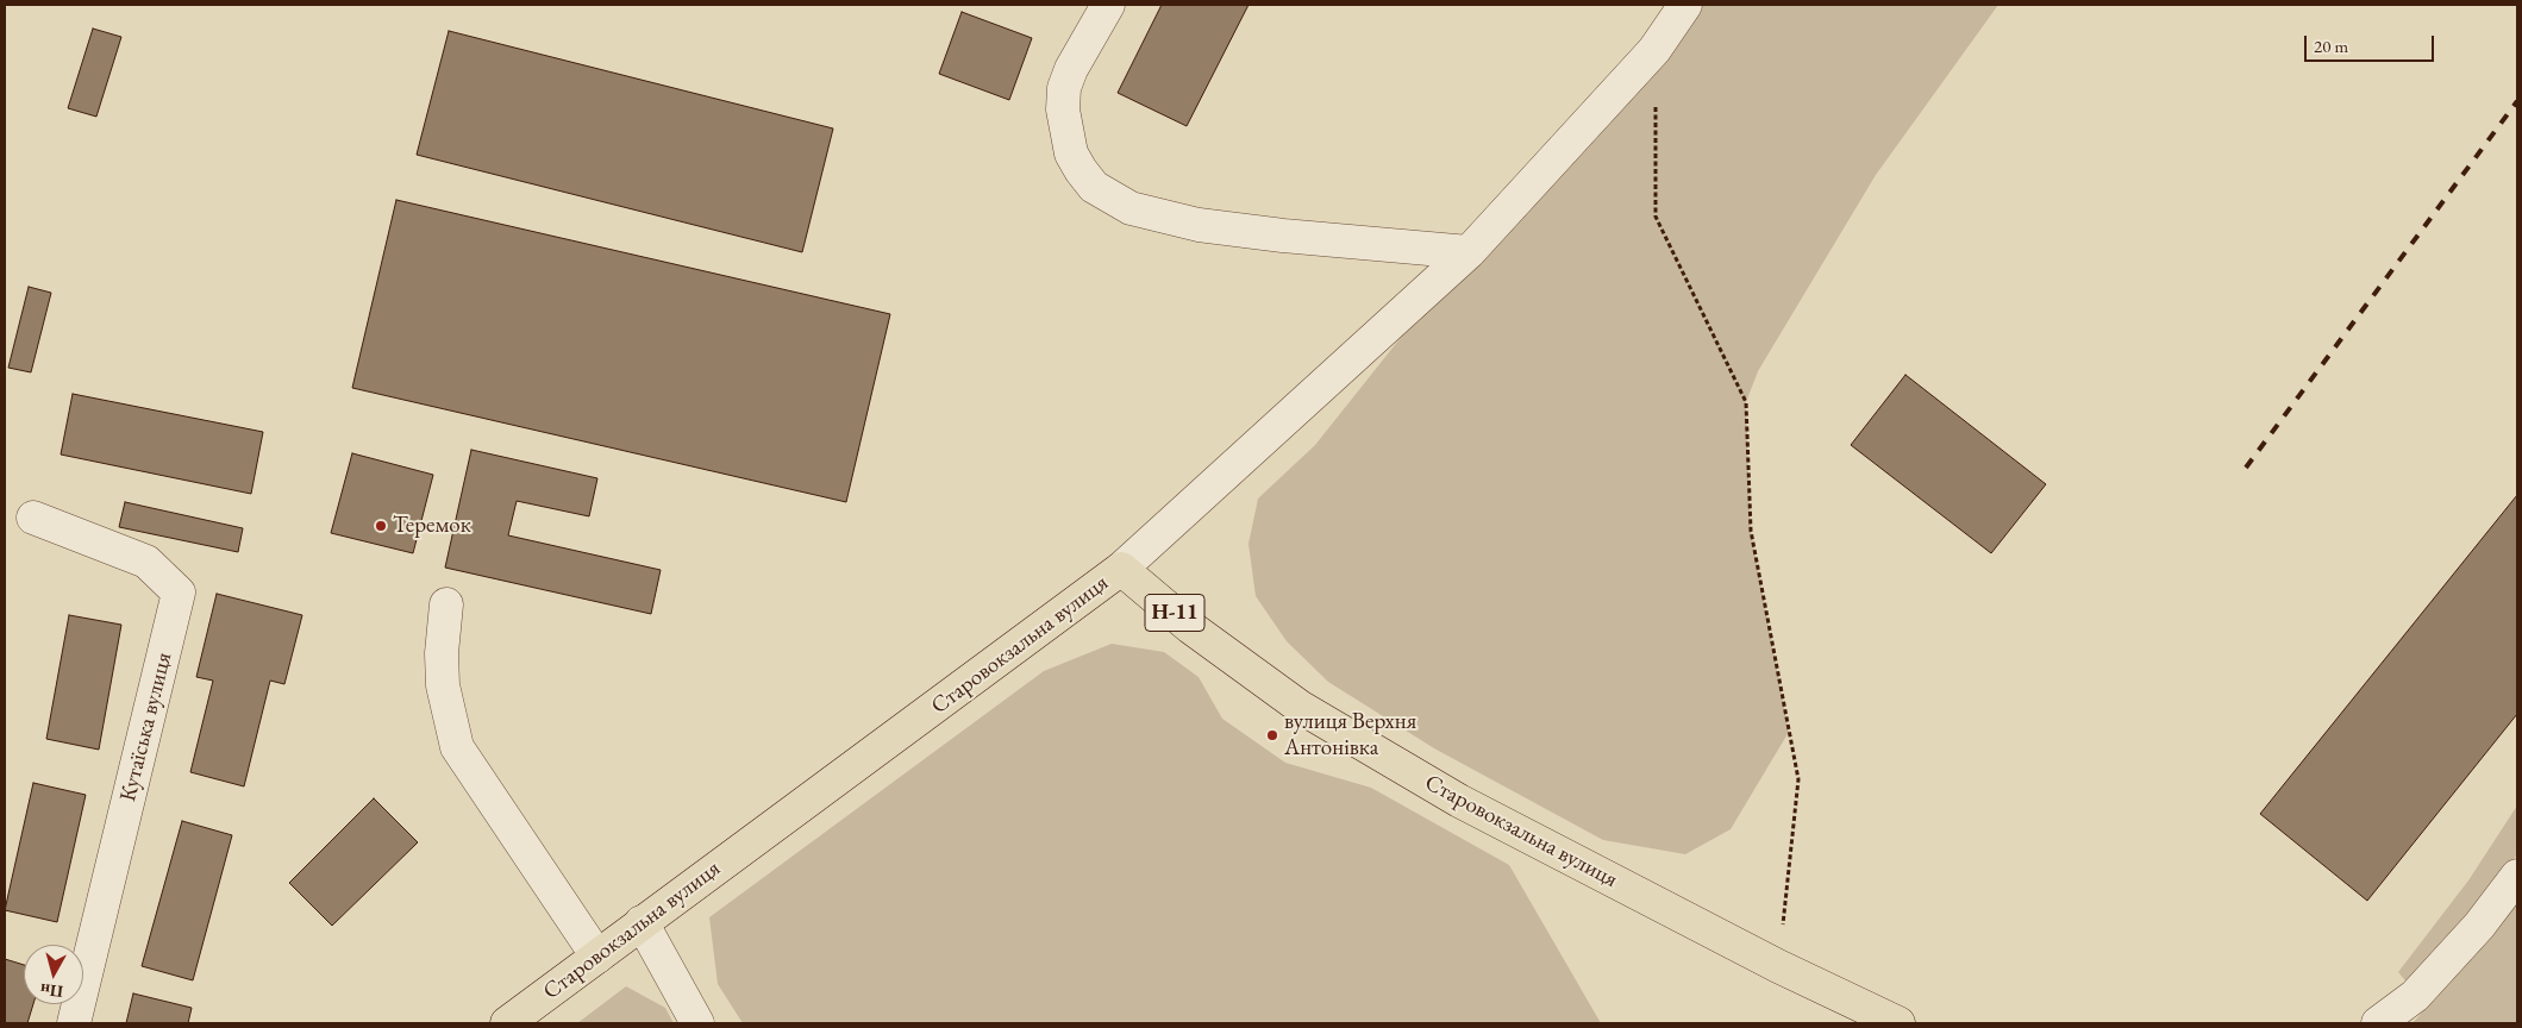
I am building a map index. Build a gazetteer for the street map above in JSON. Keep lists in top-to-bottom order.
{
  "streets": {
    "main road": ["Н-11", "Старовокзальна вулиця"],
    "street": ["Кутаїська вулиця"]
  },
  "places": ["Теремок", "вулиця Верхня Антонівка"],
  "scale_bar": "20 m",
  "north": "bottom"
}
